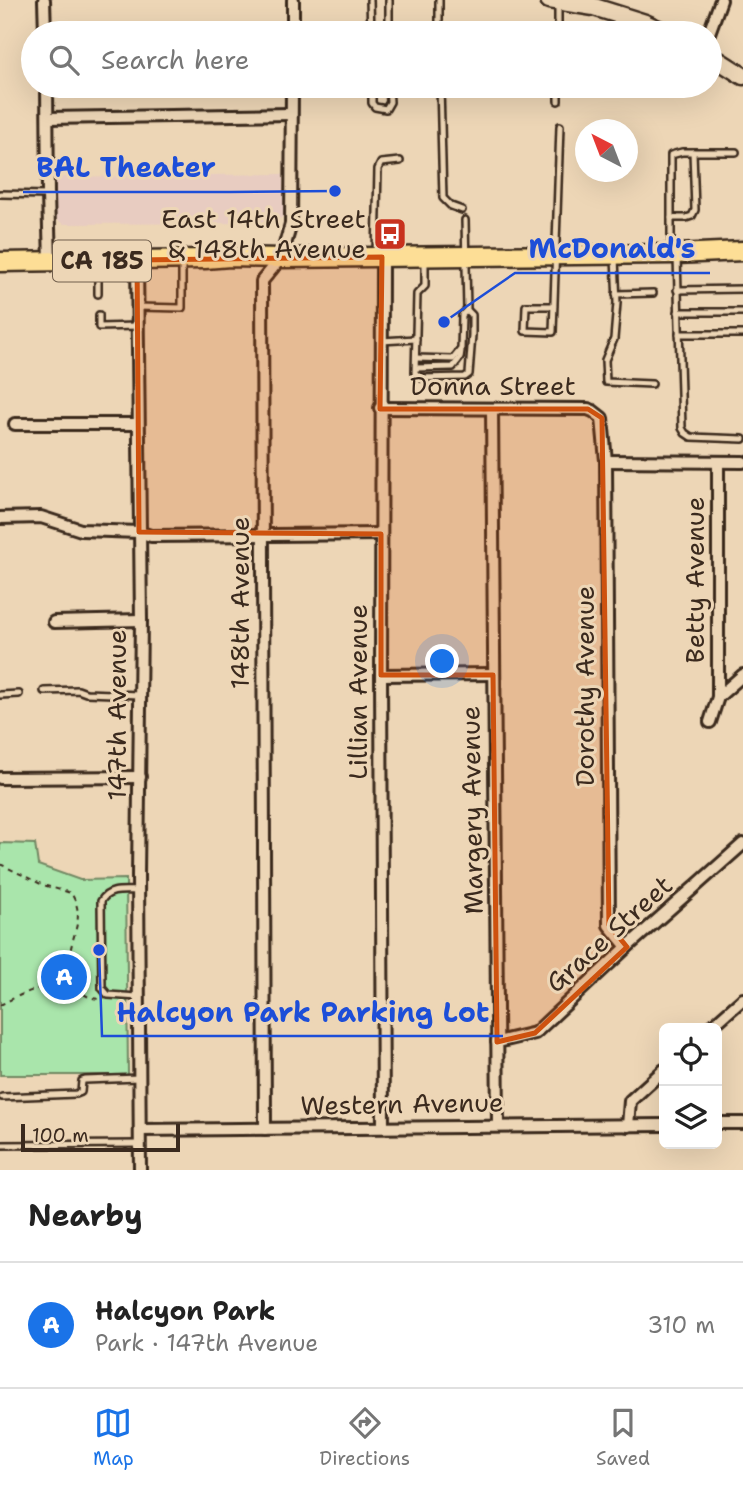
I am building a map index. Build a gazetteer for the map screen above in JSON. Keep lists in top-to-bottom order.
{
  "streets": {
    "main road": ["CA 185"],
    "street": [
      "Donna Street",
      "Betty Avenue",
      "148th Avenue",
      "Dorothy Avenue",
      "Lillian Avenue",
      "147th Avenue",
      "Margery Avenue",
      "Grace Street",
      "Western Avenue"
    ]
  },
  "crossings": [
    ["CA 185", "148th Avenue"],
    ["CA 185", "Lillian Avenue"],
    ["CA 185", "147th Avenue"],
    ["Donna Street", "Dorothy Avenue"],
    ["Donna Street", "Lillian Avenue"],
    ["Donna Street", "Margery Avenue"],
    ["148th Avenue", "Western Avenue"],
    ["Dorothy Avenue", "Grace Street"],
    ["Lillian Avenue", "Western Avenue"],
    ["147th Avenue", "Western Avenue"],
    ["Margery Avenue", "Grace Street"],
    ["Margery Avenue", "Western Avenue"]
  ],
  "places": {
    "other": ["BAL Theater", "McDonald's", "Halcyon Park Parking Lot"],
    "bus stop": ["East 14th Street & 148th Avenue"]
  },
  "scale_bar": "100 m",
  "north": "top left",
  "page": {
    "search": "Search here",
    "pins": "A",
    "scale": "100 m",
    "heading": "Nearby",
    "list": [
      {
        "mark": "A",
        "name": "Halcyon Park",
        "note": "Park · 147th Avenue",
        "value": "310 m"
      }
    ],
    "nav": ["Map", "Directions", "Saved"]
  }
}
